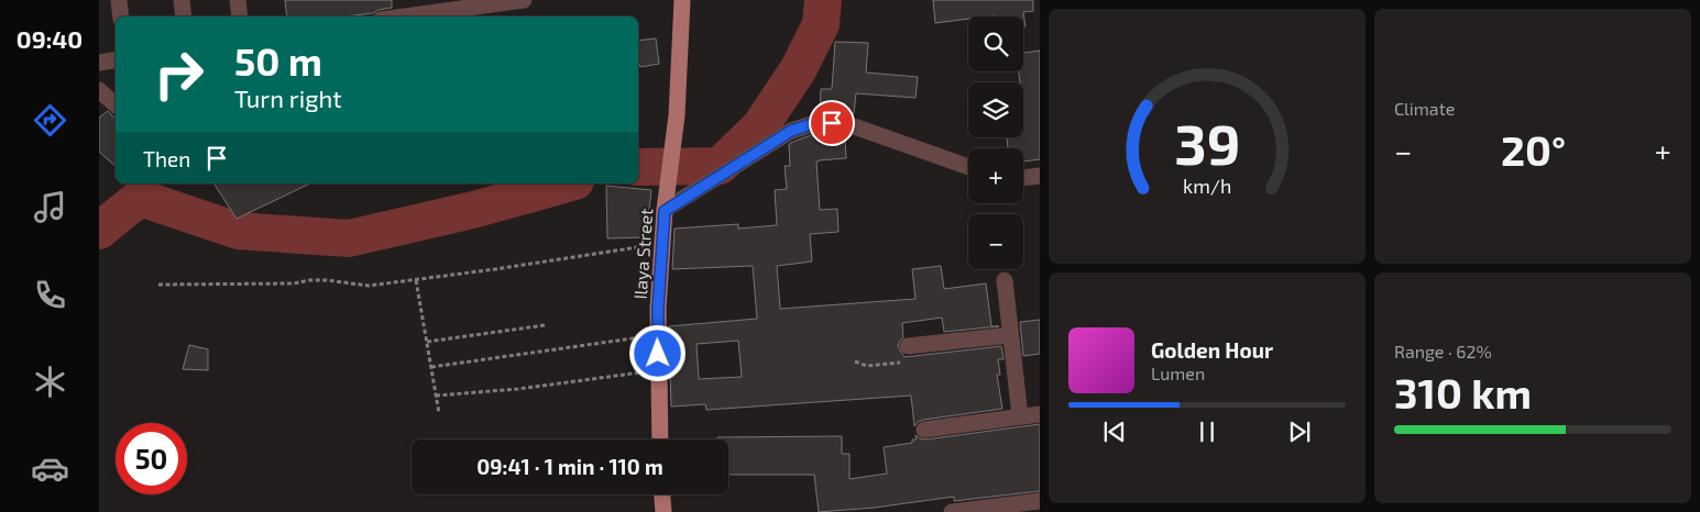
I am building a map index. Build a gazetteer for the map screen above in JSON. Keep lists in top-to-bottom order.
{
  "streets": {
    "main road": ["Ilaya Street"]
  },
  "page": {
    "tabs": "09:40",
    "tile": [
      "Climate",
      ["Range · 62%", "310 km"]
    ],
    "map_buttons": ["+", "−"],
    "turn": ["50 m", "Turn right"],
    "heat": ["−", "20°", "+"],
    "then": "Then",
    "song": ["Golden Hour", "Lumen"],
    "limit": "50",
    "trip": "09:41 · 1 min · 110 m",
    "gauge": ["39", "km/h"]
  }
}
